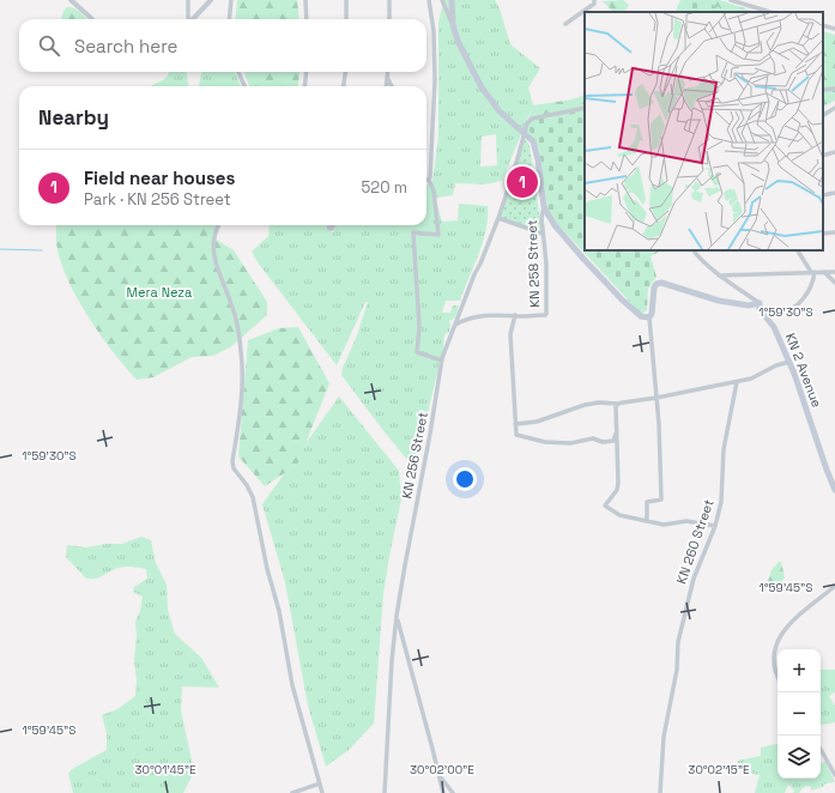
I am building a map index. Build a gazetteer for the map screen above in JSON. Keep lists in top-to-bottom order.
{
  "streets": {
    "main road": ["KN 2 Avenue"],
    "street": ["KN 258 Street", "KN 256 Street", "KN 260 Street"]
  },
  "crossings": [
    ["KN 258 Street", "KN 256 Street"]
  ],
  "parks": ["Mera Neza"],
  "page": {
    "search": "Search here",
    "heading": "Nearby",
    "list": [
      {
        "mark": "1",
        "name": "Field near houses",
        "note": "Park · KN 256 Street",
        "value": "520 m"
      }
    ],
    "pins": "1",
    "map_buttons": ["+", "−"]
  },
  "coordinates": [
    "1°59'30\"S",
    "1°59'45\"S",
    "30°01'45\"E",
    "30°02'00\"E",
    "30°02'15\"E"
  ]
}
